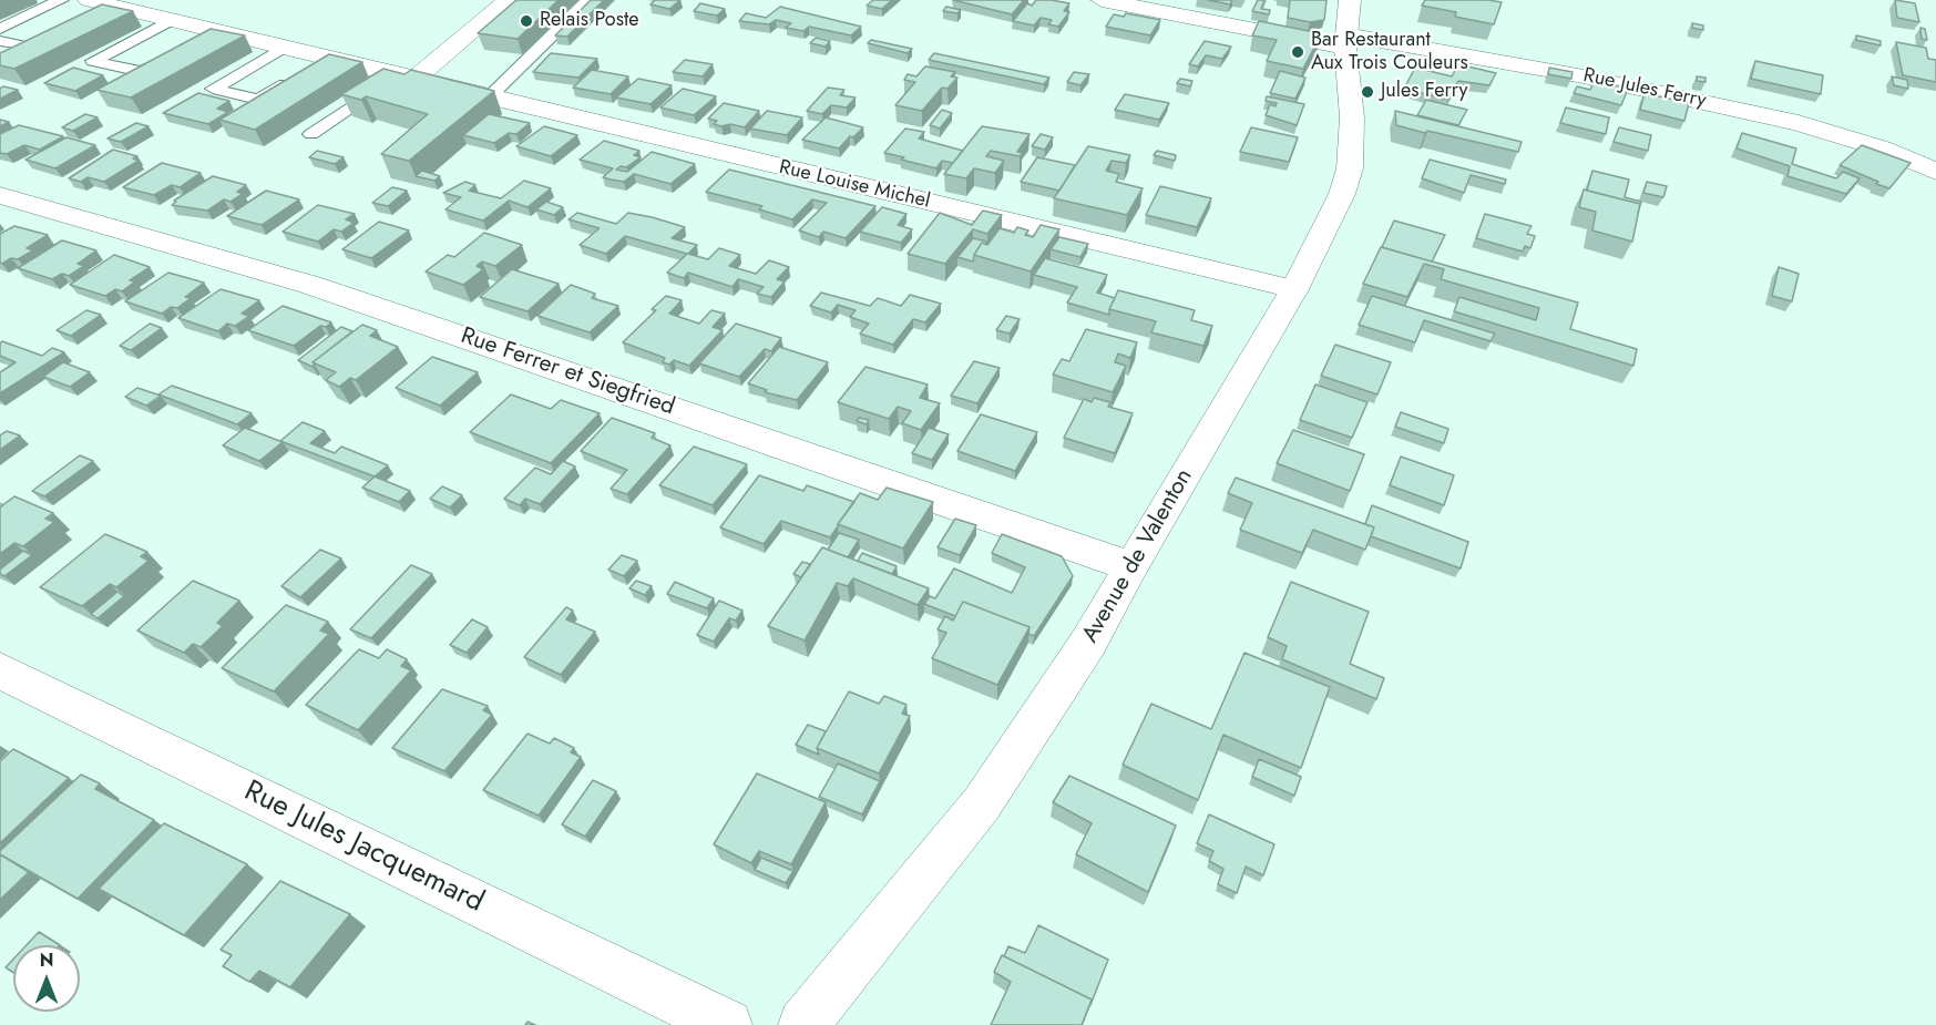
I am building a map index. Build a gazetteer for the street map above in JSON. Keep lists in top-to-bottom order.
{
  "streets": {
    "street": [
      "Rue Jules Ferry",
      "Rue Louise Michel",
      "Rue Ferrer et Siegfried",
      "Avenue de Valenton",
      "Rue Jules Jacquemard"
    ]
  },
  "crossings": [
    ["Rue Jules Ferry", "Avenue de Valenton"],
    ["Rue Louise Michel", "Avenue de Valenton"],
    ["Rue Ferrer et Siegfried", "Avenue de Valenton"]
  ],
  "places": ["Relais Poste", "Bar Restaurant Aux Trois Couleurs", "Jules Ferry"],
  "north": "top"
}
